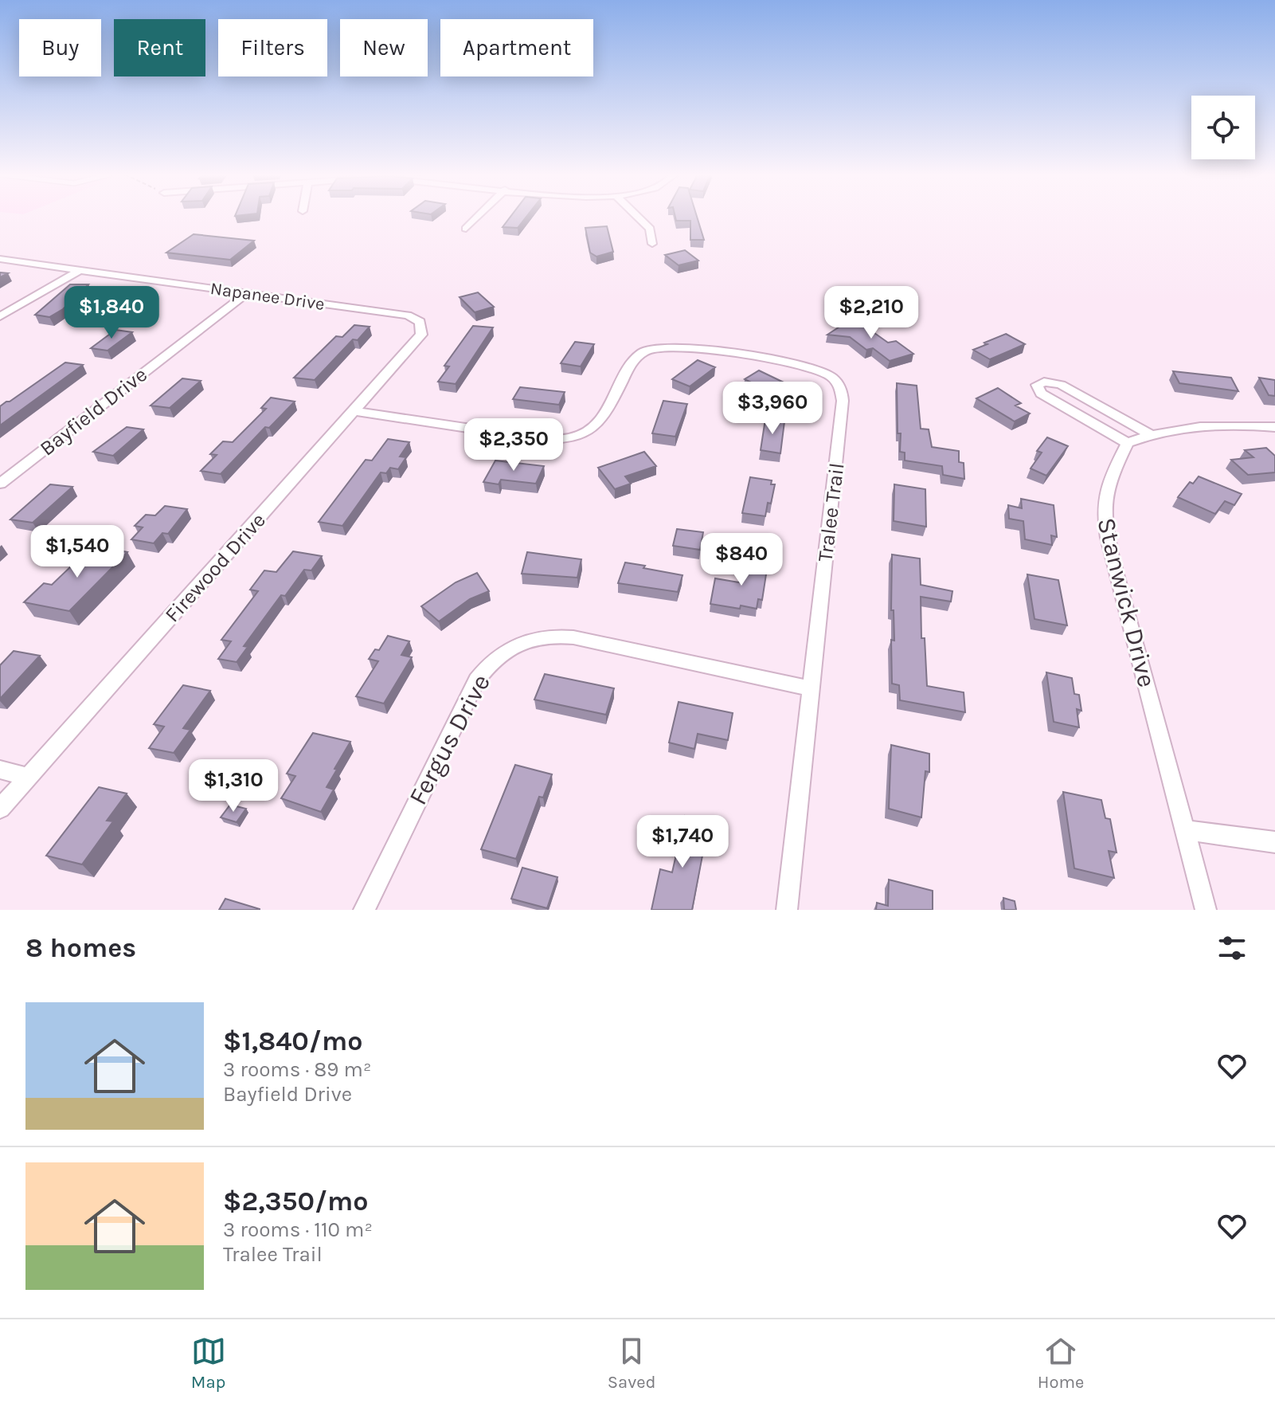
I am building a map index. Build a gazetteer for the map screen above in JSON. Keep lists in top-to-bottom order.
{
  "streets": {
    "street": [
      "Napanee Drive",
      "Bayfield Drive",
      "Tralee Trail",
      "Firewood Drive",
      "Stanwick Drive",
      "Fergus Drive"
    ]
  },
  "crossings": [
    ["Napanee Drive", "Bayfield Drive"],
    ["Napanee Drive", "Firewood Drive"],
    ["Tralee Trail", "Firewood Drive"],
    ["Tralee Trail", "Fergus Drive"]
  ],
  "page": {
    "chip": [
      "Buy",
      "Rent",
      "Filters",
      "New",
      "Apartment"
    ],
    "price": [
      "$1,840",
      "$2,210",
      "$3,960",
      "$2,350",
      "$1,540",
      "$840",
      "$1,310",
      "$1,740"
    ],
    "heading": "8 homes",
    "list": [
      {
        "name": "$1,840/mo",
        "note": "3 rooms · 89 m² · Bayfield Drive"
      },
      {
        "name": "$2,350/mo",
        "note": "3 rooms · 110 m² · Tralee Trail"
      }
    ],
    "tabs": ["Map", "Saved", "Home"]
  }
}
